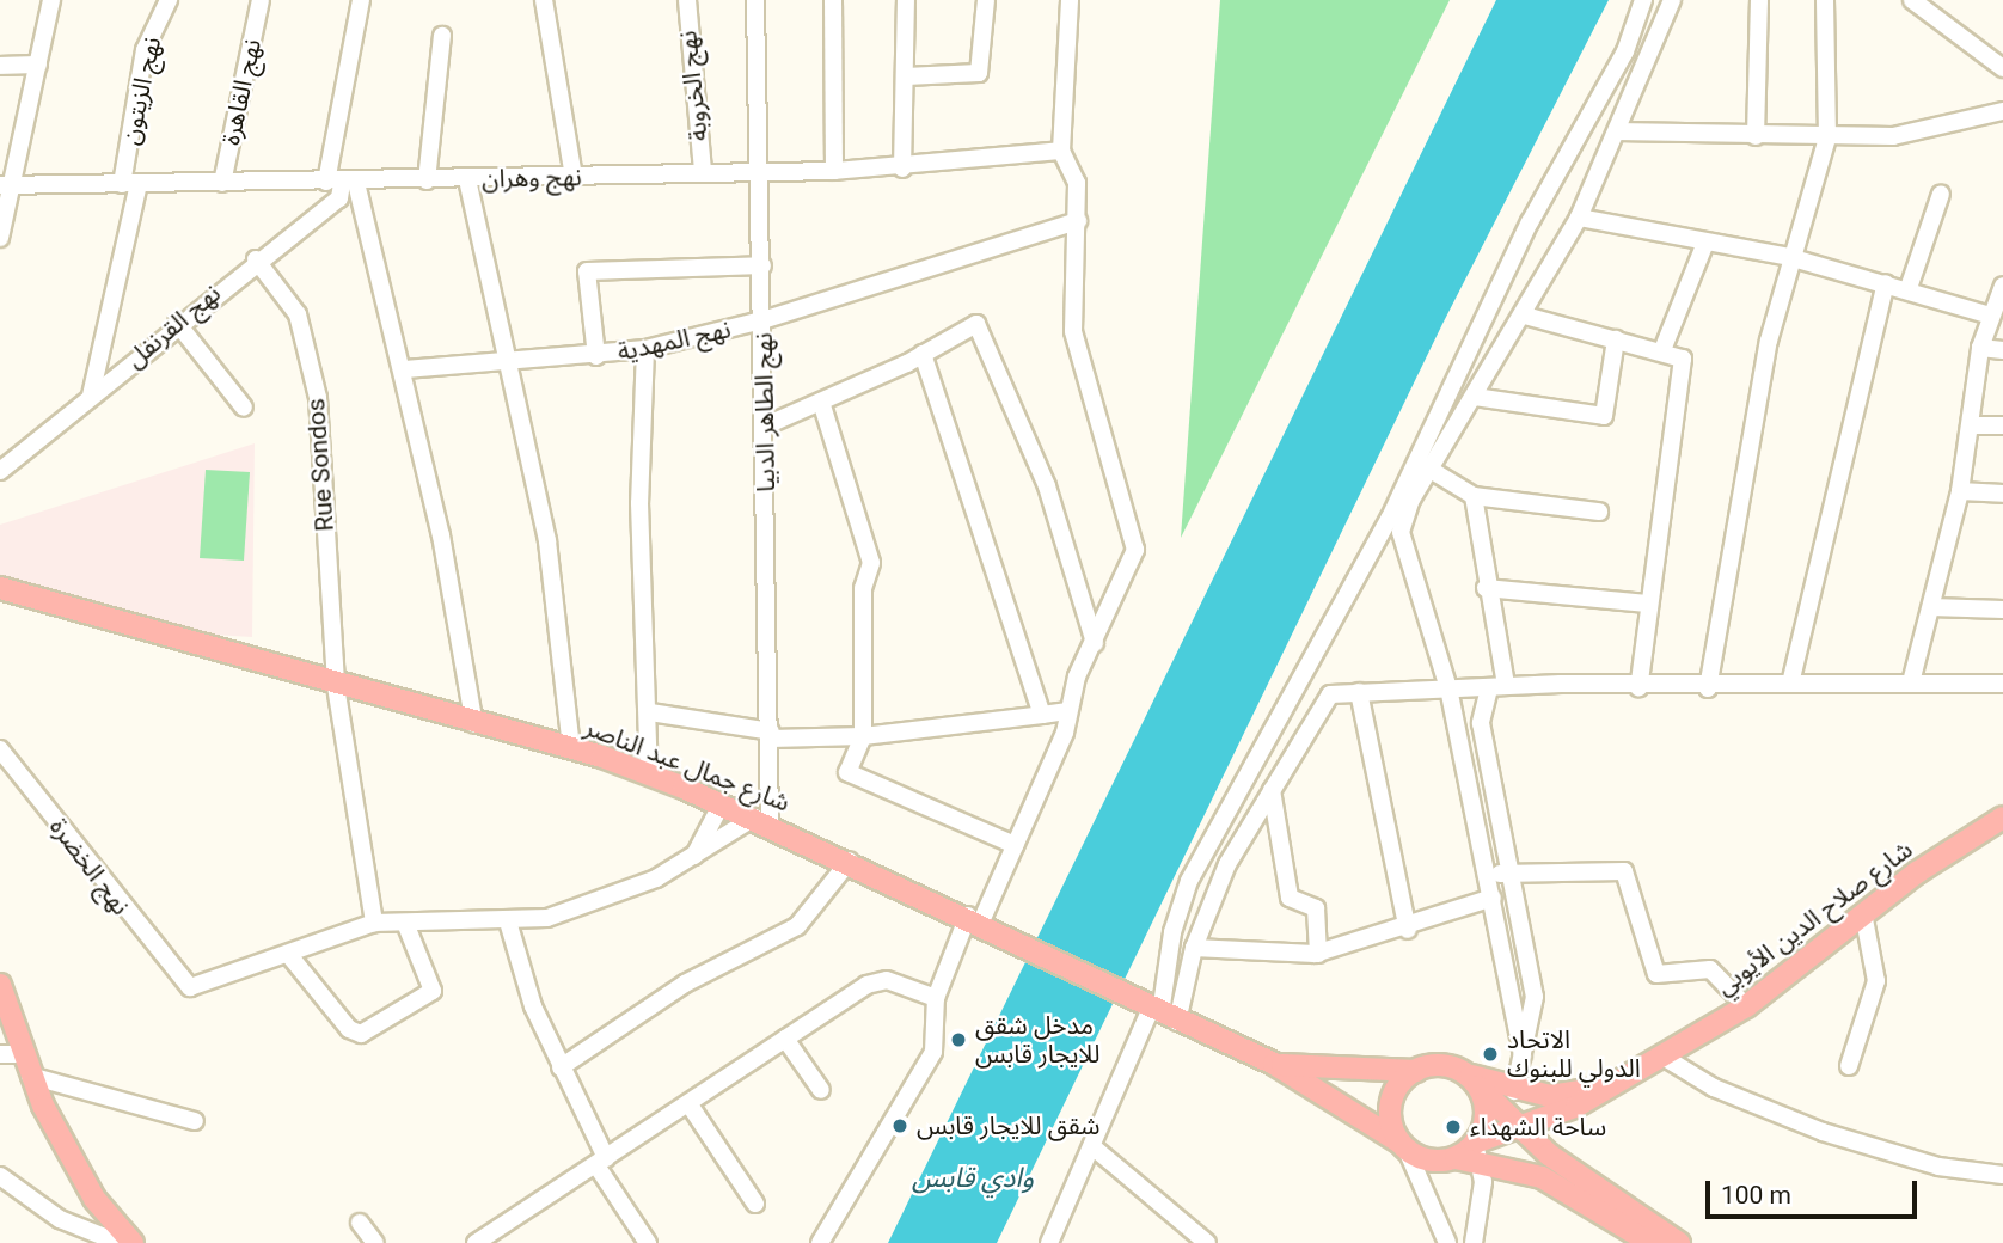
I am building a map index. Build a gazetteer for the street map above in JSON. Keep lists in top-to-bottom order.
{
  "streets": {
    "main road": ["شارع جمال عبد الناصر", "شارع صلاح الدين الأيوبي"],
    "street": [
      "نهج الخروبة",
      "نهج الزيتون",
      "نهج القاهرة",
      "نهج وهران",
      "نهج القرنفل",
      "نهج المهدية",
      "نهج الطاهر الدبيا",
      "Rue Sondos",
      "نهج الخضرة"
    ]
  },
  "crossings": [
    ["نهج الخروبة", "نهج وهران"],
    ["نهج الزيتون", "نهج وهران"],
    ["نهج الزيتون", "نهج القرنفل"],
    ["نهج القاهرة", "نهج وهران"],
    ["نهج وهران", "نهج القرنفل"],
    ["نهج وهران", "نهج الطاهر الدبيا"],
    ["نهج القرنفل", "Rue Sondos"],
    ["نهج المهدية", "نهج الطاهر الدبيا"],
    ["نهج الطاهر الدبيا", "شارع جمال عبد الناصر"],
    ["Rue Sondos", "شارع جمال عبد الناصر"]
  ],
  "water": ["وادي قابس"],
  "places": [
    "مدخل شقق للايجار قابس",
    "الاتحاد الدولي للبنوك",
    "شقق للايجار قابس",
    "ساحة الشهداء"
  ],
  "scale_bar": "100 m"
}
